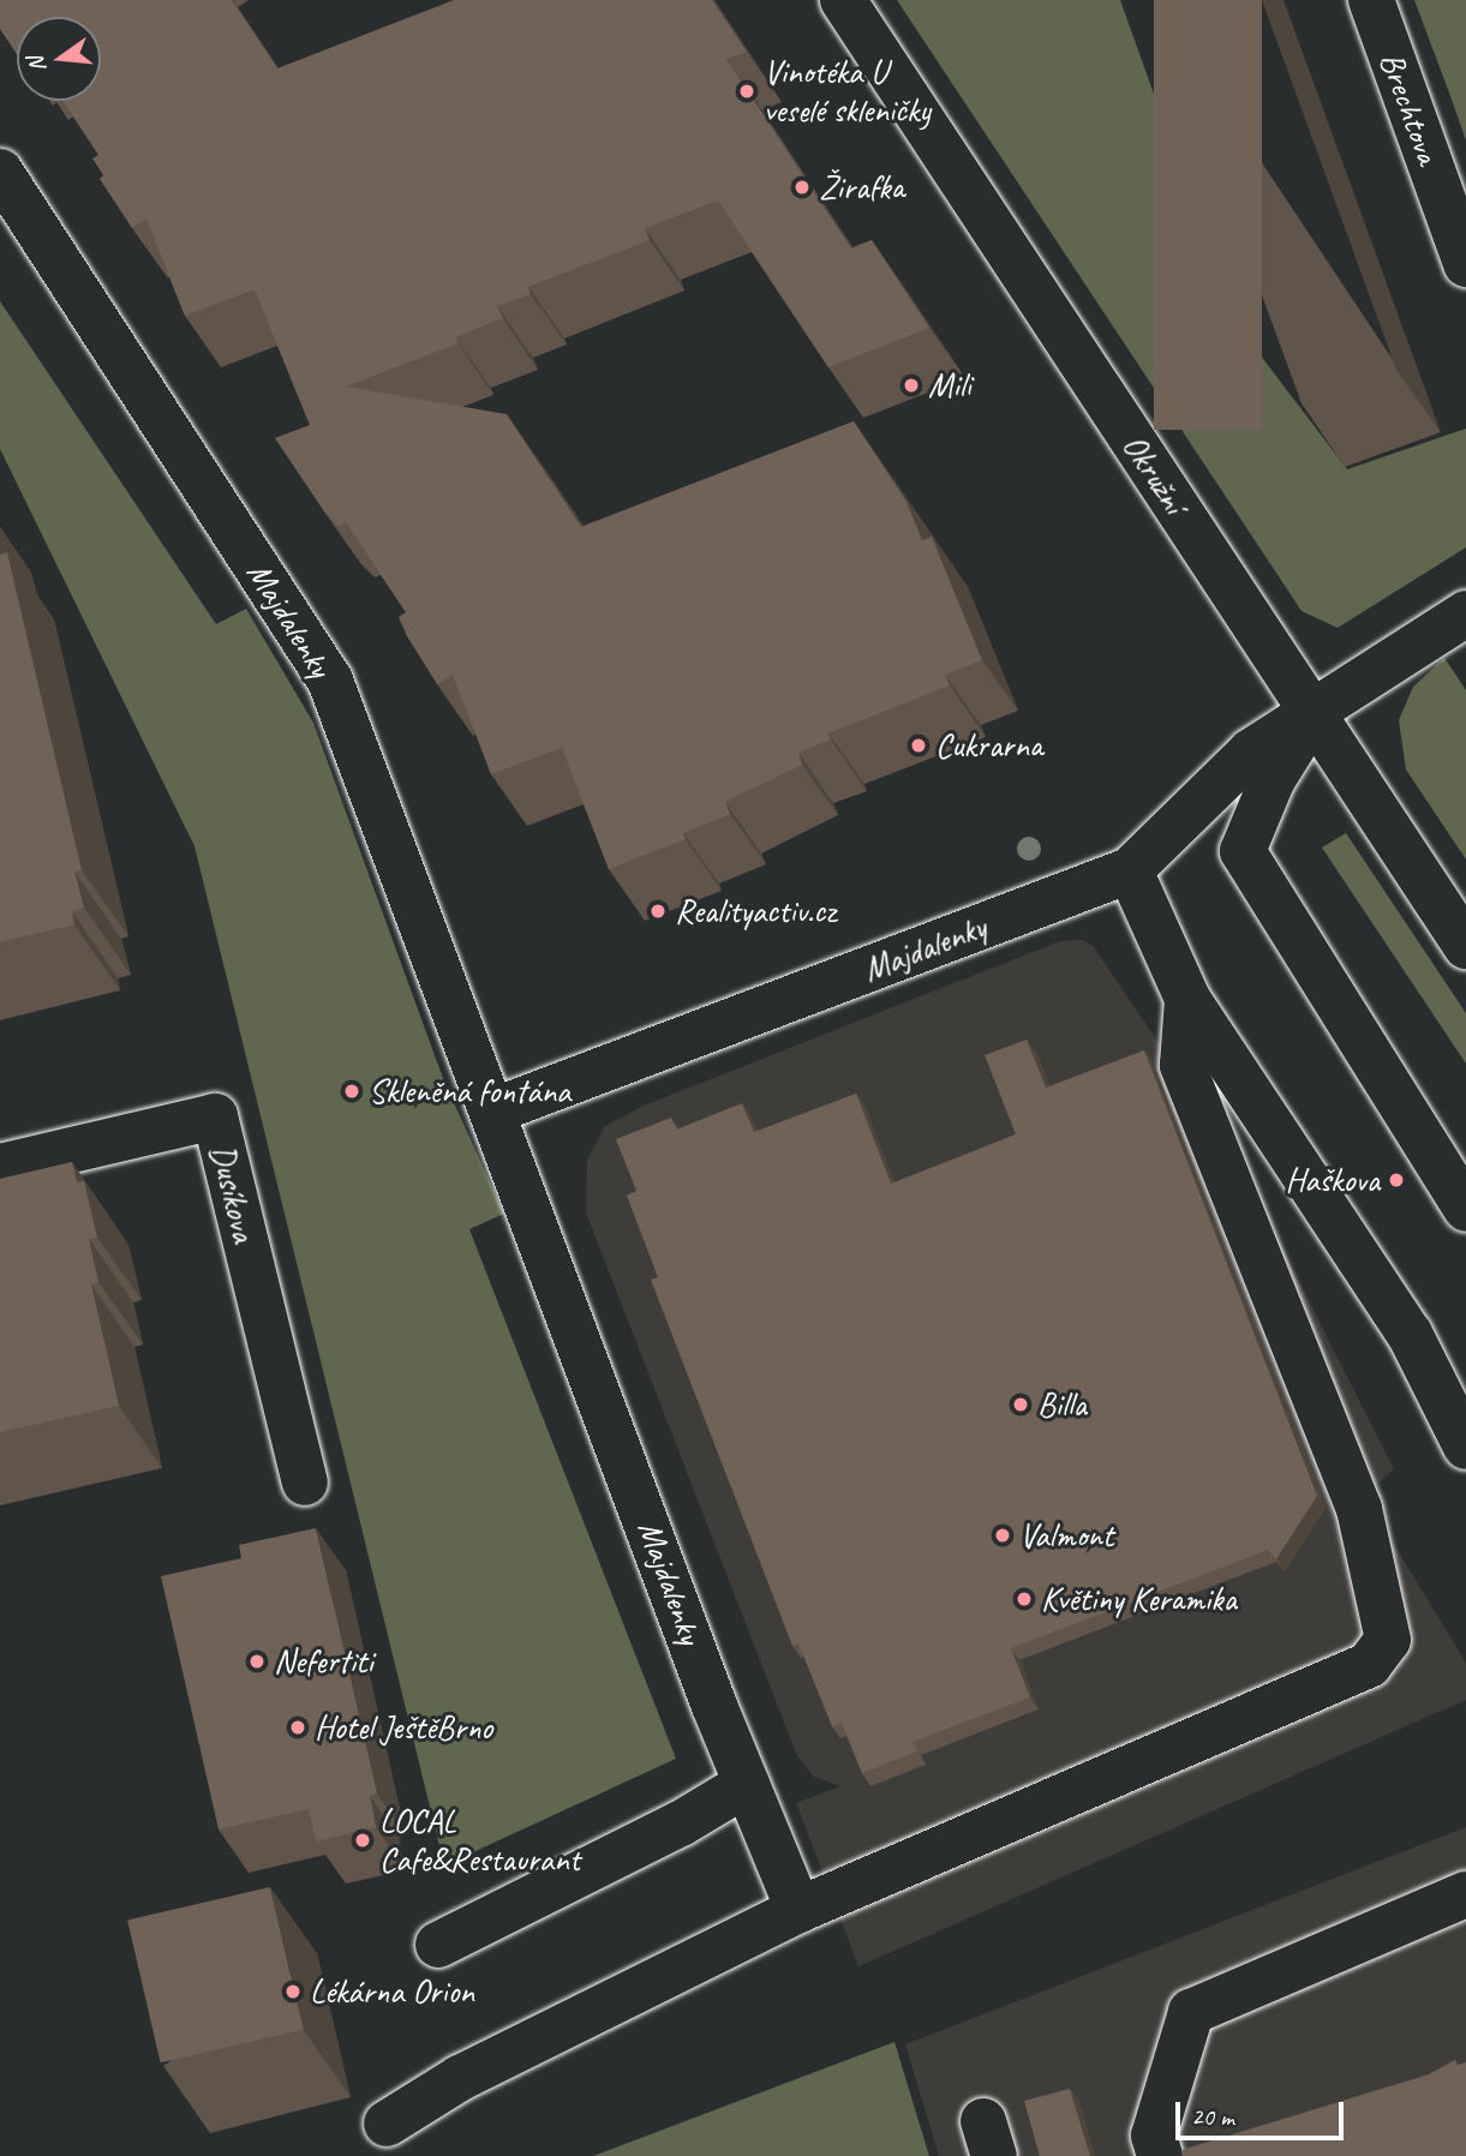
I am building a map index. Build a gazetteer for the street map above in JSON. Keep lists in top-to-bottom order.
{
  "streets": {
    "street": [
      "Brechtova",
      "Okružní",
      "Majdalenky",
      "Dusíkova"
    ]
  },
  "crossings": [
    ["Okružní", "Majdalenky"]
  ],
  "places": [
    "Vinotéka U veselé skleničky",
    "Žirafka",
    "Mili",
    "Cukrarna",
    "Realityactiv.cz",
    "Skleněná fontána",
    "Haškova",
    "Billa",
    "Valmont",
    "Květiny Keramika",
    "Nefertiti",
    "Hotel JeštěBrno",
    "LOCAL Cafe&Restaurant",
    "Lékárna Orion"
  ],
  "scale_bar": "20 m",
  "north": "left"
}
